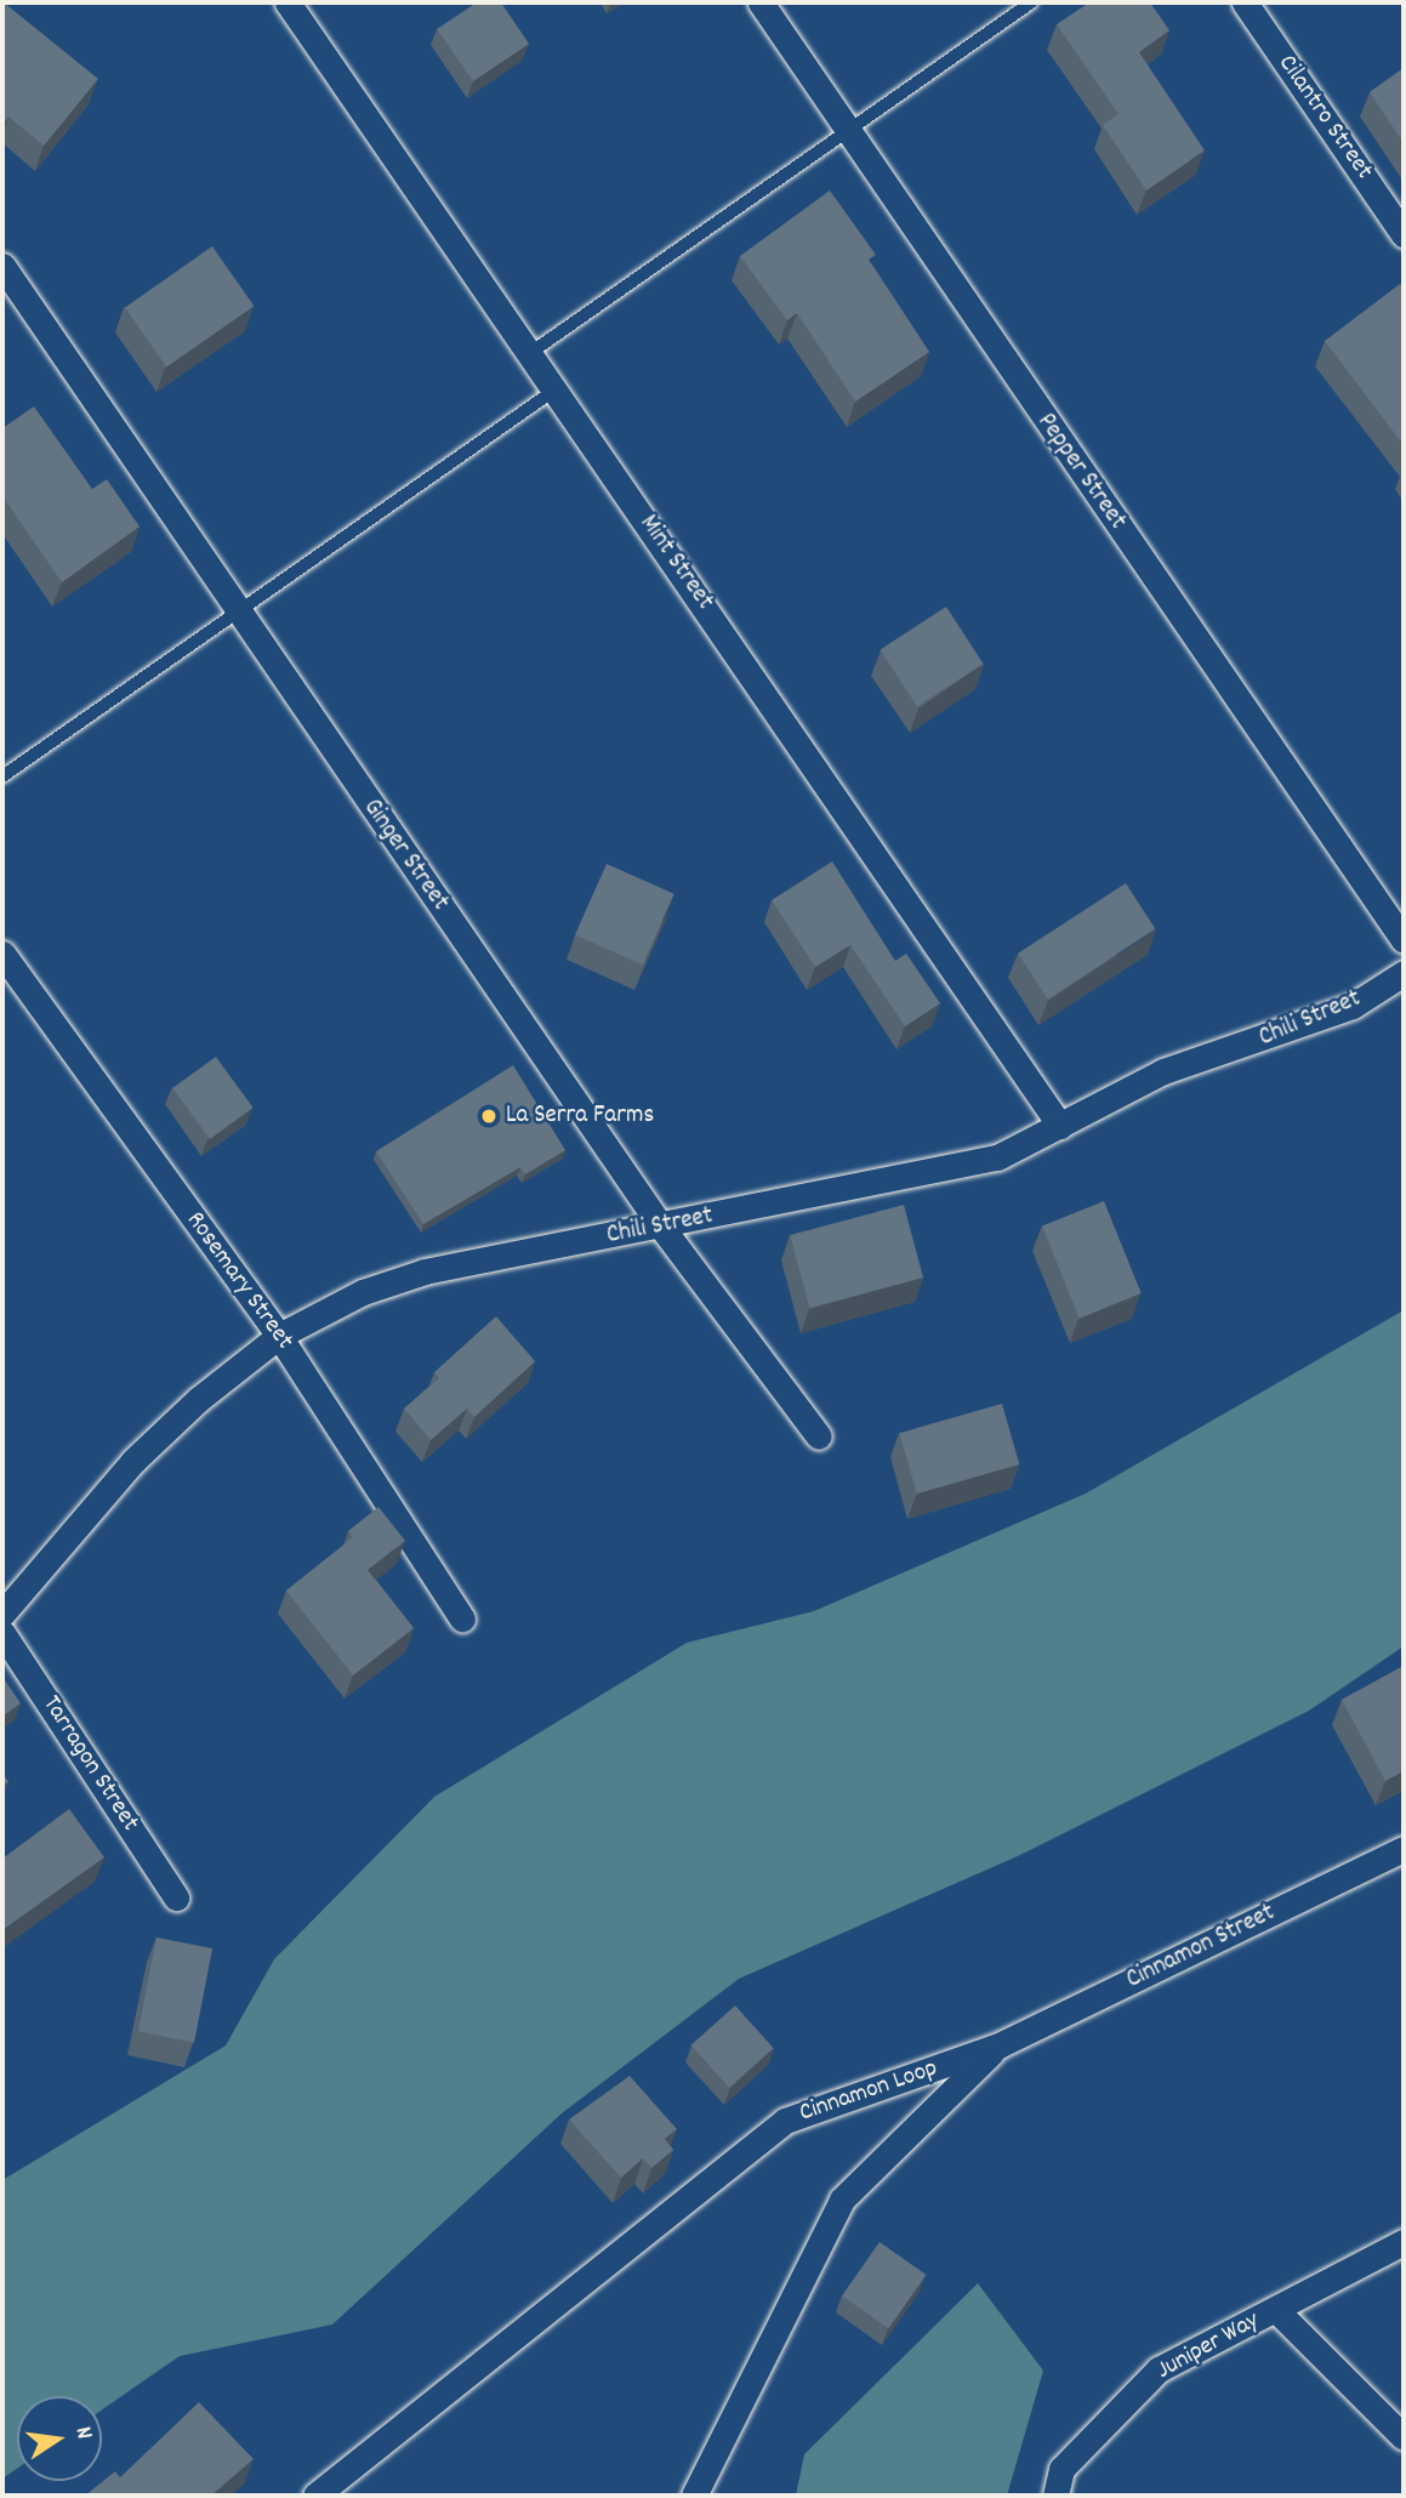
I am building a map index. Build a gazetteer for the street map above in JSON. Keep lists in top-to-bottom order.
{
  "streets": {
    "street": [
      "Cilantro Street",
      "Pepper Street",
      "Mint Street",
      "Ginger Street",
      "Chili Street",
      "Rosemary Street",
      "Tarragon Street",
      "Cinnamon Street",
      "Cinnamon Loop",
      "Juniper Way"
    ]
  },
  "crossings": [
    ["Mint Street", "Chili Street"],
    ["Ginger Street", "Chili Street"],
    ["Chili Street", "Rosemary Street"],
    ["Cinnamon Street", "Cinnamon Loop"]
  ],
  "places": ["La Serra Farms"],
  "north": "right"
}
